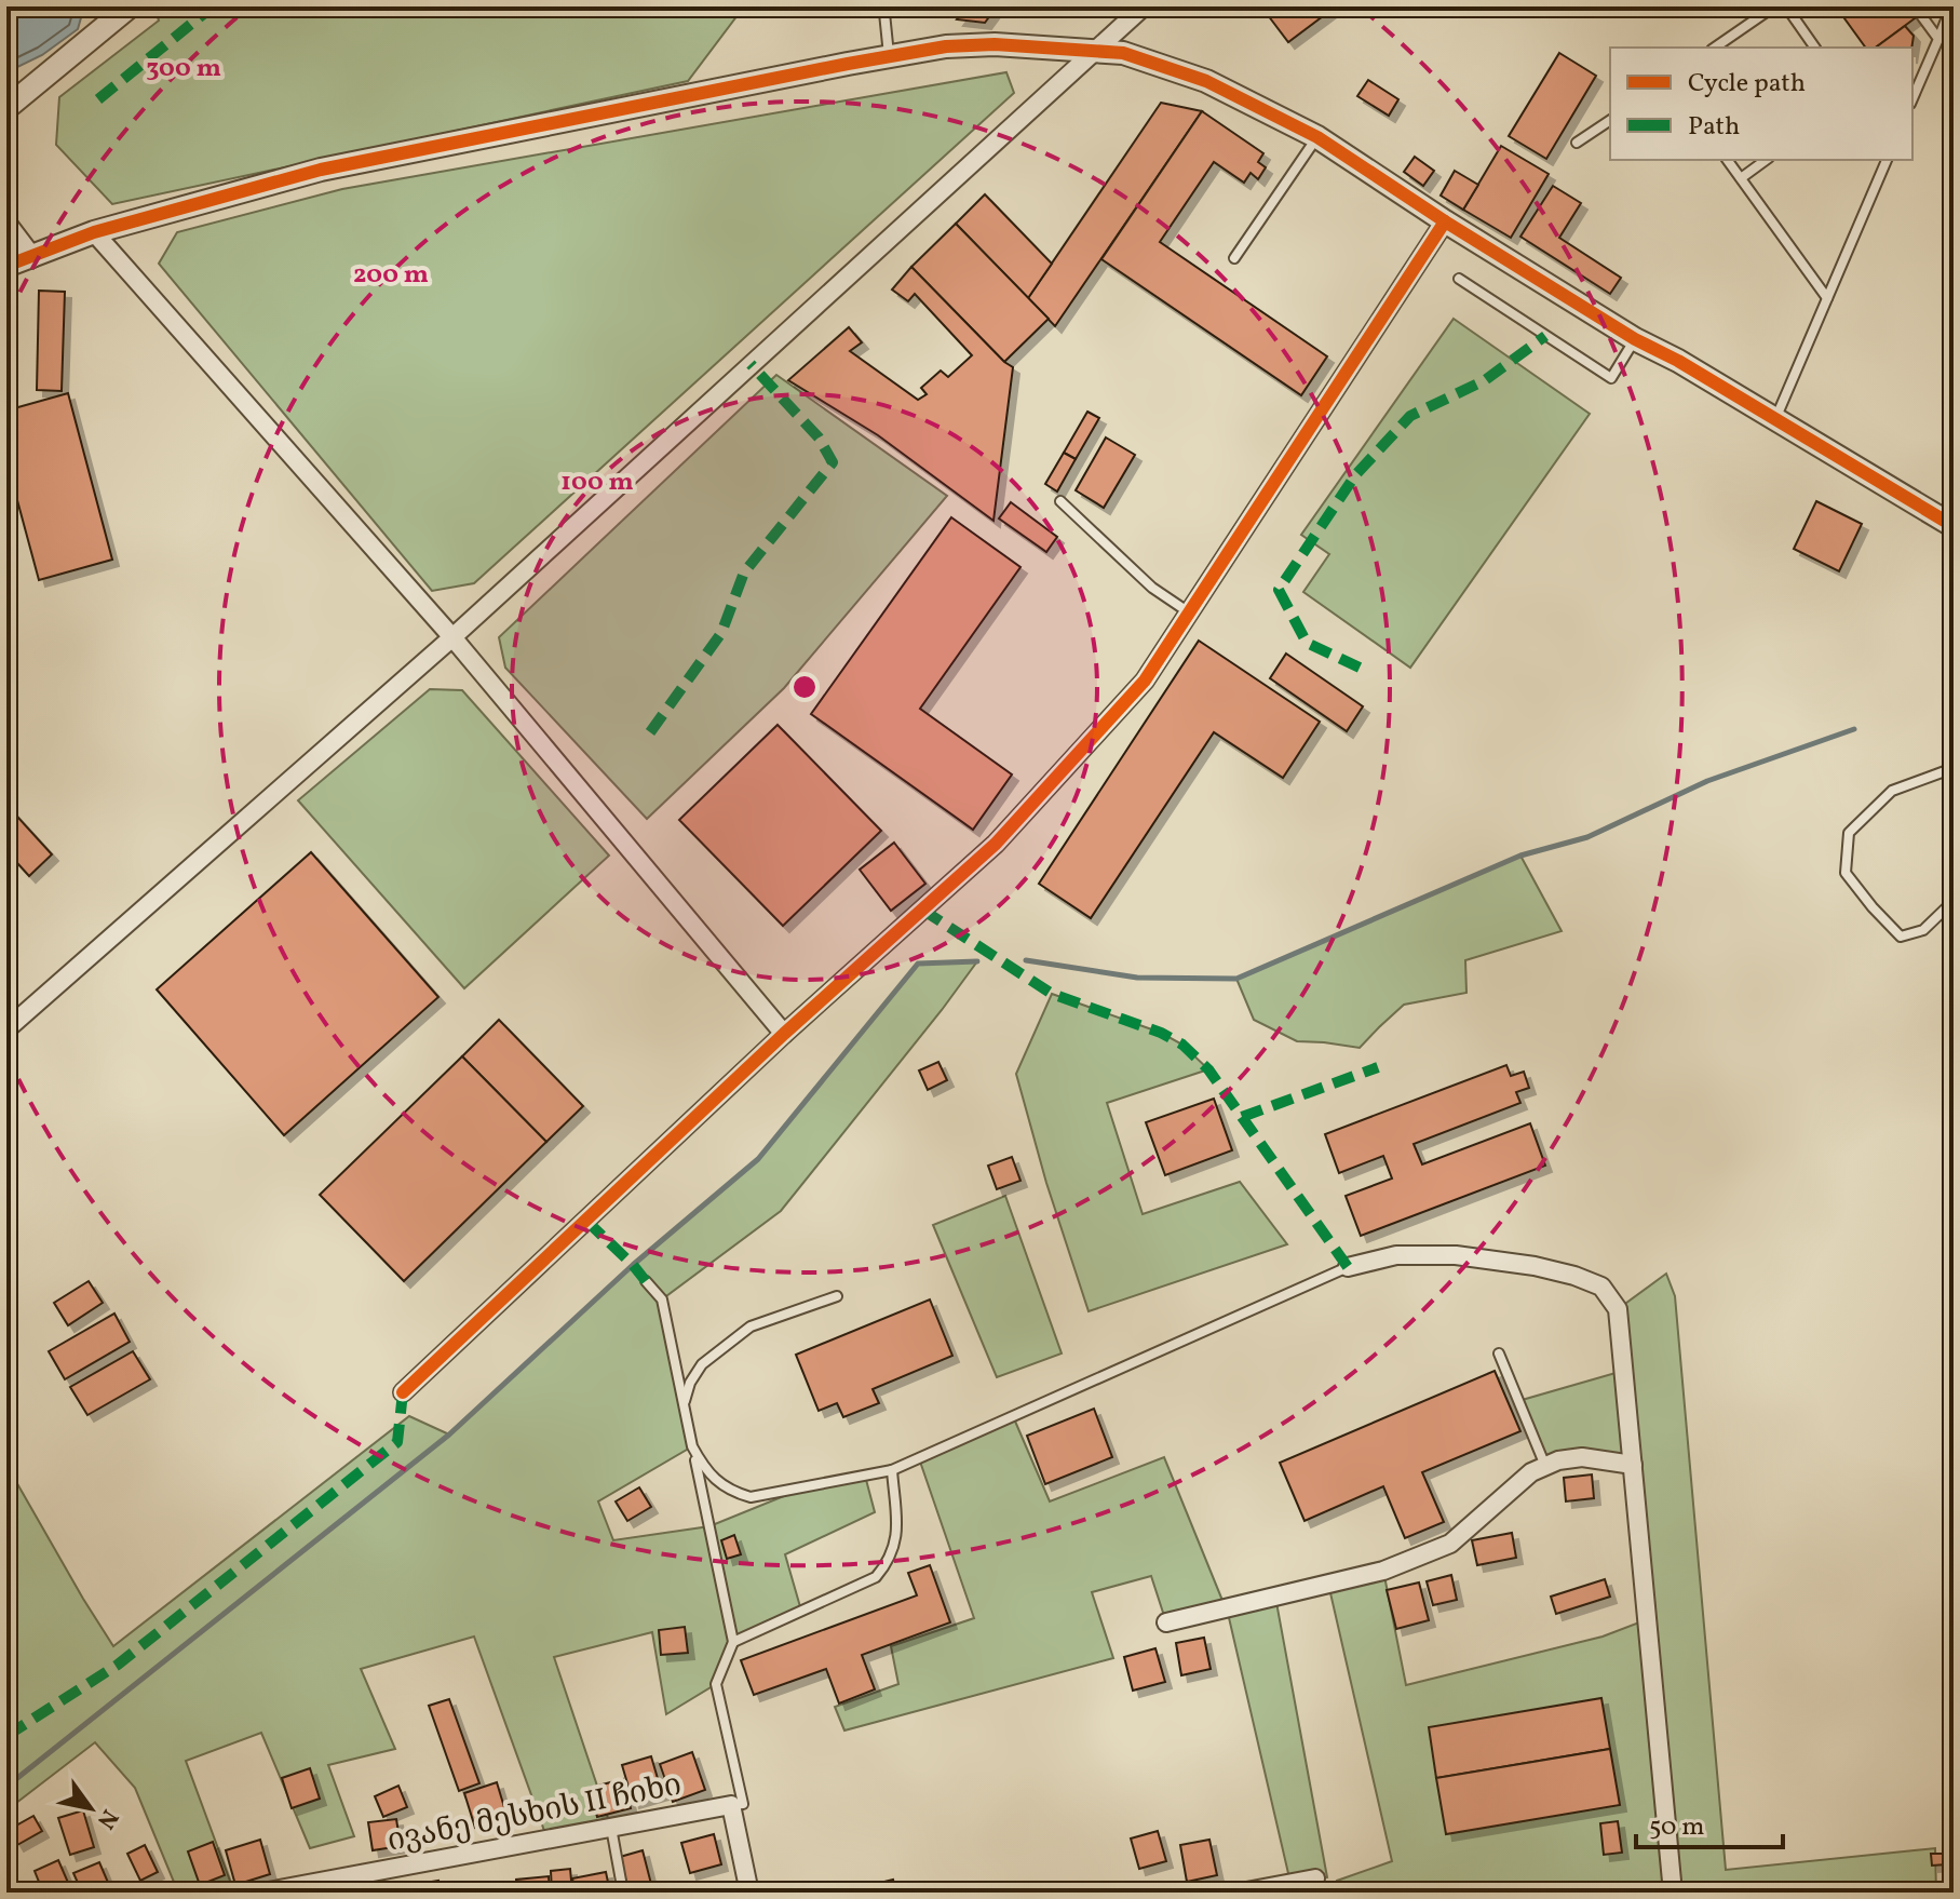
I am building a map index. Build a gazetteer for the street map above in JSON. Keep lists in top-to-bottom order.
{
  "streets": {
    "street": ["ივანე მესხის II ჩიხი"]
  },
  "legend": ["Cycle path", "Path"],
  "scale_bar": "50 m",
  "north": "bottom right",
  "rings": ["300 m", "200 m", "100 m"]
}
